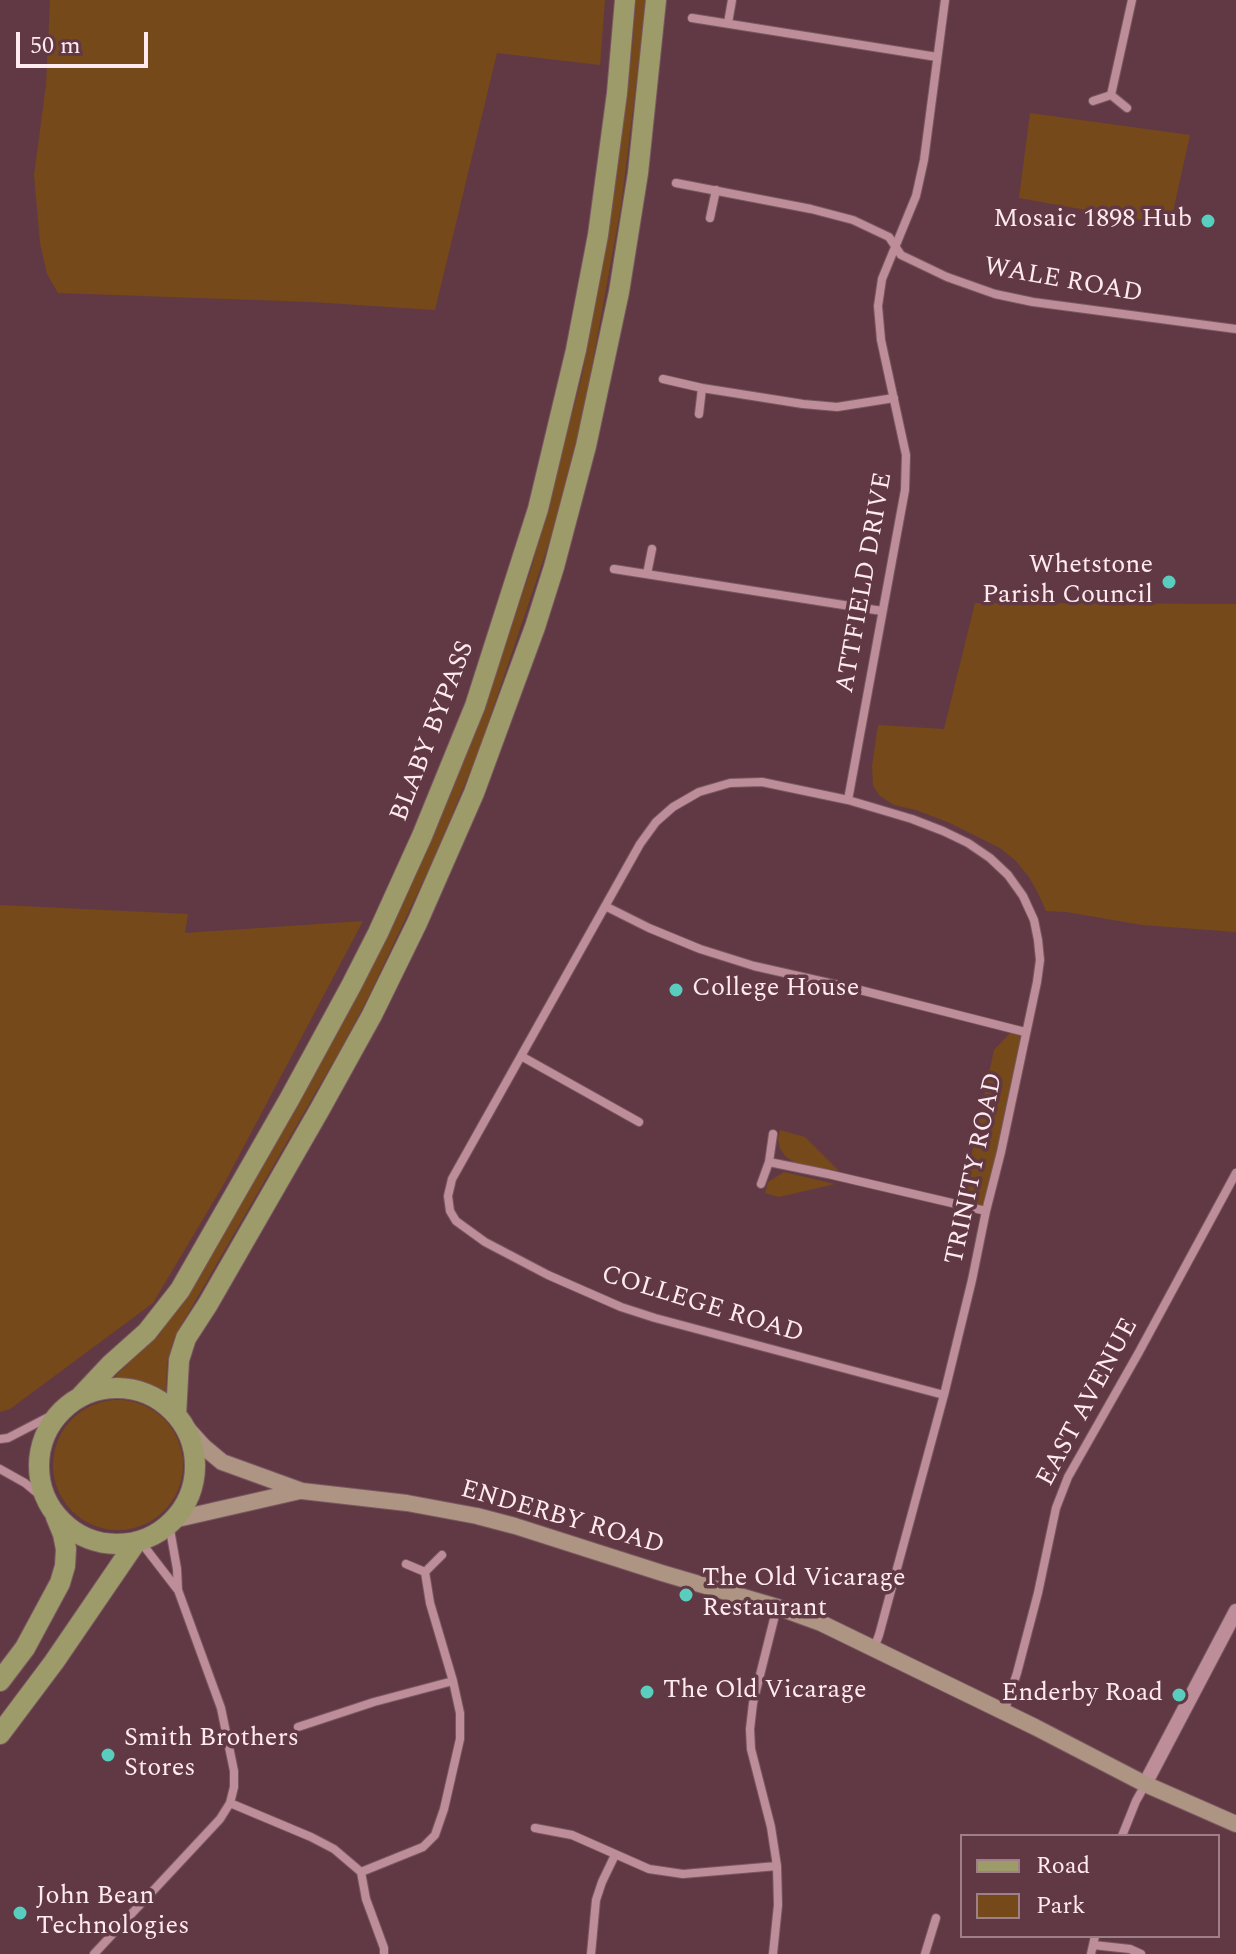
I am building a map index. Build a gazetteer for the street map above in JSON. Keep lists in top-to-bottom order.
{
  "streets": {
    "main road": ["BLABY BYPASS", "ENDERBY ROAD"],
    "street": [
      "WALE ROAD",
      "ATTFIELD DRIVE",
      "TRINITY ROAD",
      "COLLEGE ROAD",
      "EAST AVENUE"
    ]
  },
  "crossings": [
    ["WALE ROAD", "ATTFIELD DRIVE"],
    ["ATTFIELD DRIVE", "TRINITY ROAD"],
    ["ATTFIELD DRIVE", "COLLEGE ROAD"],
    ["TRINITY ROAD", "COLLEGE ROAD"],
    ["TRINITY ROAD", "ENDERBY ROAD"],
    ["EAST AVENUE", "ENDERBY ROAD"]
  ],
  "places": [
    "Mosaic 1898 Hub",
    "Whetstone Parish Council",
    "College House",
    "The Old Vicarage Restaurant",
    "The Old Vicarage",
    "Enderby Road",
    "Smith Brothers Stores",
    "John Bean Technologies"
  ],
  "legend": ["Road", "Park"],
  "scale_bar": "50 m"
}
